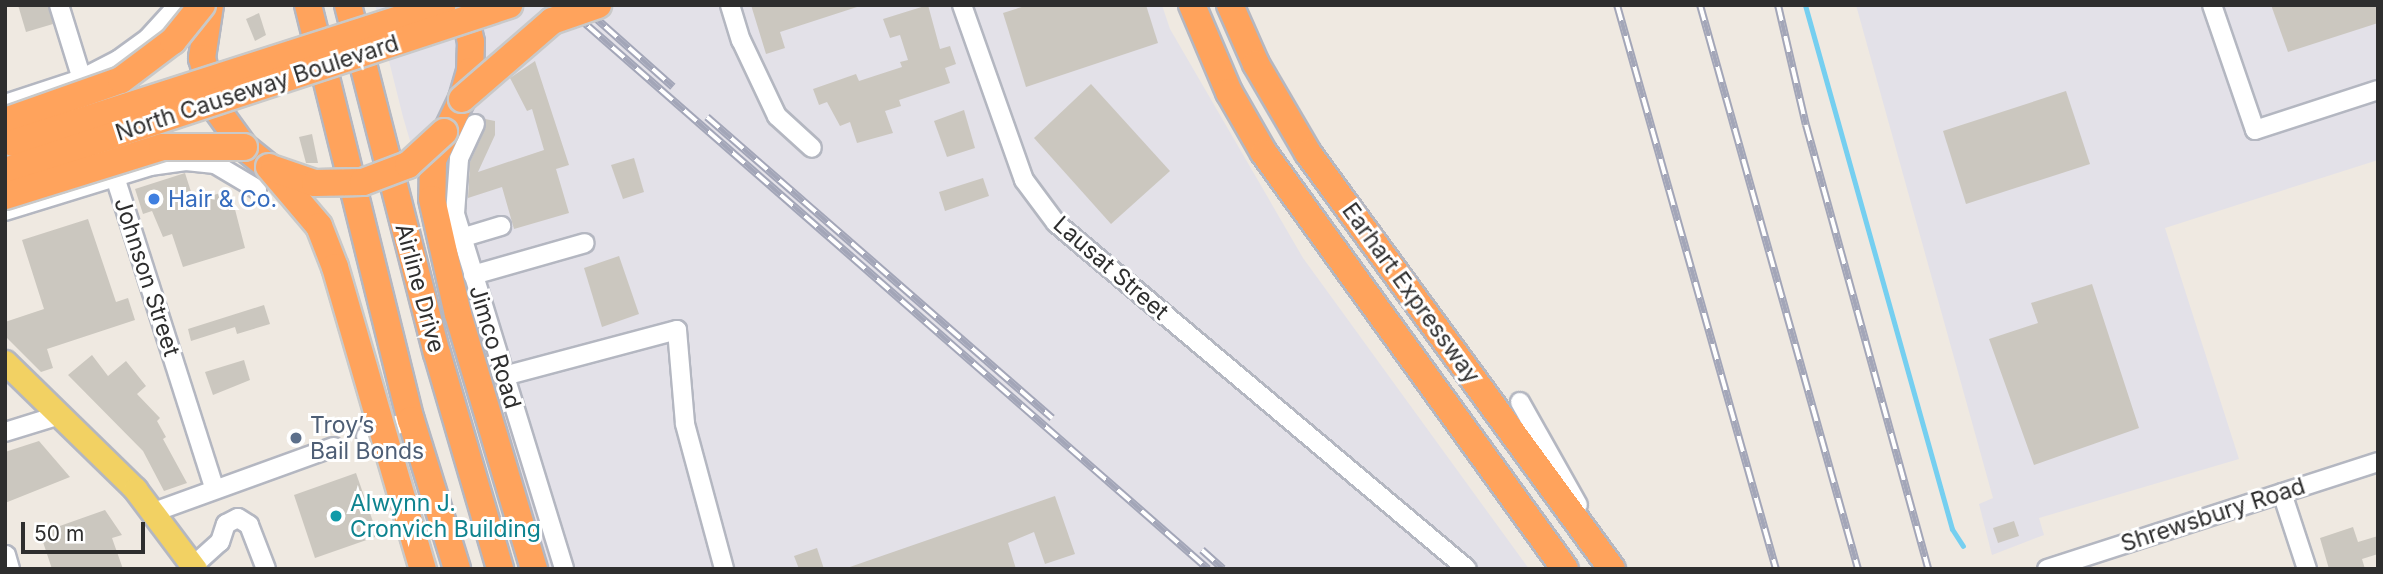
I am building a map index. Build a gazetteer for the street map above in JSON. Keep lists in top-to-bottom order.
{
  "streets": {
    "highway": ["North Causeway Boulevard", "Airline Drive", "Earhart Expressway"],
    "street": [
      "Lausat Street",
      "Johnson Street",
      "Jimco Road",
      "Shrewsbury Road"
    ]
  },
  "crossings": [
    ["North Causeway Boulevard", "Johnson Street"]
  ],
  "places": ["Hair & Co.", "Troy’s Bail Bonds", "Alwynn J. Cronvich Building"],
  "scale_bar": "50 m"
}
